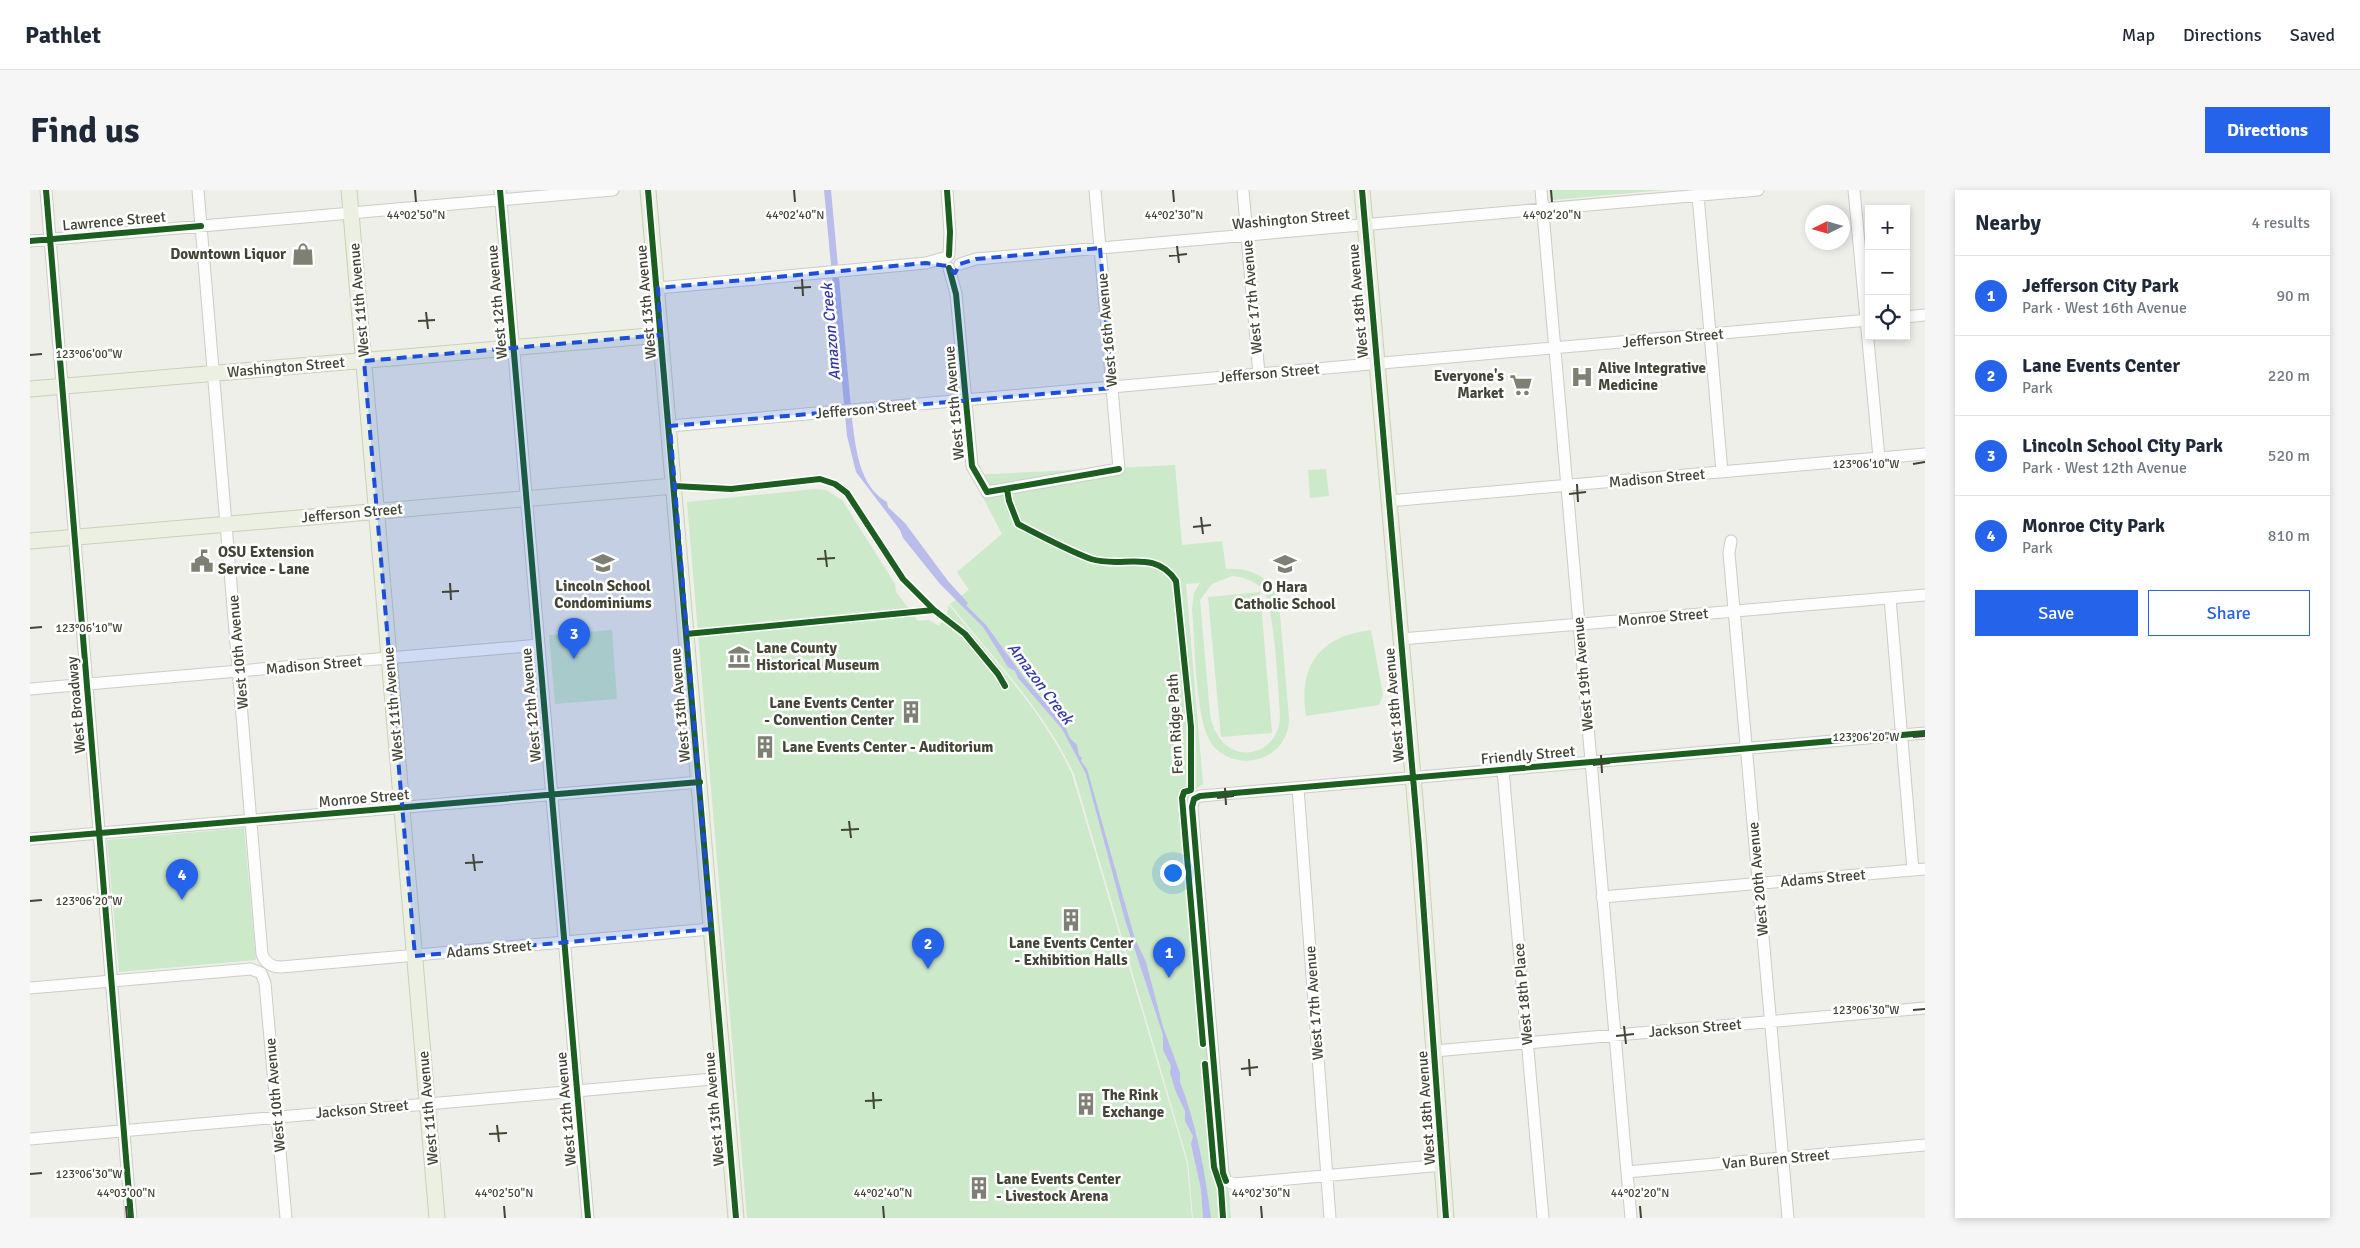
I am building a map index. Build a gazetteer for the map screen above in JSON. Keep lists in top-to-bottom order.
{
  "streets": {
    "main road": [
      "Washington Street",
      "West 11th Avenue",
      "West 18th Avenue",
      "West 13th Avenue",
      "Jefferson Street"
    ],
    "street": [
      "Lawrence Street",
      "West 17th Avenue",
      "West 12th Avenue",
      "West 16th Avenue",
      "West 15th Avenue",
      "Madison Street",
      "Monroe Street",
      "West 10th Avenue",
      "West 19th Avenue",
      "West Broadway",
      "Friendly Street",
      "Adams Street",
      "West 20th Avenue",
      "West 18th Place",
      "Jackson Street",
      "Van Buren Street"
    ],
    "cycle path": ["Fern Ridge Path"]
  },
  "crossings": [
    ["Washington Street", "West 17th Avenue"],
    ["Washington Street", "West 11th Avenue"],
    ["Washington Street", "West 18th Avenue"],
    ["Washington Street", "West 12th Avenue"],
    ["Washington Street", "West 13th Avenue"],
    ["Washington Street", "West 16th Avenue"],
    ["Washington Street", "West 15th Avenue"],
    ["Washington Street", "West 10th Avenue"],
    ["Washington Street", "West 19th Avenue"],
    ["Washington Street", "West Broadway"],
    ["Lawrence Street", "West 11th Avenue"],
    ["Lawrence Street", "West 12th Avenue"],
    ["Lawrence Street", "West 10th Avenue"],
    ["Lawrence Street", "West Broadway"],
    ["West 17th Avenue", "Jefferson Street"],
    ["West 17th Avenue", "Friendly Street"],
    ["West 11th Avenue", "Jefferson Street"],
    ["West 11th Avenue", "Madison Street"],
    ["West 11th Avenue", "Monroe Street"],
    ["West 11th Avenue", "Adams Street"],
    ["West 11th Avenue", "Jackson Street"],
    ["West 18th Avenue", "Jefferson Street"],
    ["West 18th Avenue", "Madison Street"],
    ["West 18th Avenue", "Monroe Street"],
    ["West 18th Avenue", "Friendly Street"],
    ["West 18th Avenue", "Jackson Street"],
    ["West 12th Avenue", "Jefferson Street"],
    ["West 12th Avenue", "Madison Street"],
    ["West 12th Avenue", "Monroe Street"],
    ["West 12th Avenue", "Adams Street"],
    ["West 12th Avenue", "Jackson Street"],
    ["West 13th Avenue", "Jefferson Street"],
    ["West 13th Avenue", "Monroe Street"],
    ["West 13th Avenue", "Adams Street"],
    ["West 13th Avenue", "Jackson Street"],
    ["West 16th Avenue", "Jefferson Street"],
    ["West 16th Avenue", "West 15th Avenue"],
    ["Jefferson Street", "West 15th Avenue"],
    ["Jefferson Street", "West 10th Avenue"],
    ["Jefferson Street", "West 19th Avenue"],
    ["Jefferson Street", "West Broadway"],
    ["Madison Street", "West 10th Avenue"],
    ["Madison Street", "West 19th Avenue"],
    ["Madison Street", "West Broadway"],
    ["Monroe Street", "West 10th Avenue"],
    ["Monroe Street", "West 19th Avenue"],
    ["Monroe Street", "West Broadway"],
    ["Monroe Street", "West 20th Avenue"],
    ["West 10th Avenue", "Adams Street"],
    ["West 10th Avenue", "Jackson Street"],
    ["West 19th Avenue", "Friendly Street"],
    ["West 19th Avenue", "Adams Street"],
    ["West 19th Avenue", "Jackson Street"],
    ["West 19th Avenue", "Van Buren Street"],
    ["West Broadway", "Adams Street"],
    ["West Broadway", "Jackson Street"],
    ["Friendly Street", "West 20th Avenue"],
    ["Friendly Street", "West 18th Place"],
    ["Adams Street", "West 20th Avenue"],
    ["West 20th Avenue", "Jackson Street"],
    ["West 20th Avenue", "Van Buren Street"],
    ["West 18th Place", "Jackson Street"]
  ],
  "water": ["Amazon Creek"],
  "places": {
    "shop": ["Downtown Liquor"],
    "hospital": ["Alive Integrative Medicine"],
    "supermarket": ["Everyone's Market"],
    "public building": ["OSU Extension Service - Lane"],
    "school or university": ["Lincoln School Condominiums", "O Hara Catholic School"],
    "museum": ["Lane County Historical Museum"],
    "building": [
      "Lane Events Center - Convention Center",
      "Lane Events Center - Auditorium",
      "Lane Events Center - Exhibition Halls",
      "The Rink Exchange",
      "Lane Events Center - Livestock Arena"
    ]
  },
  "north": "left",
  "page": {
    "header": "Pathlet",
    "nav": ["Map", "Directions", "Saved"],
    "buttons": [
      "Directions",
      ["Save", "Share"]
    ],
    "title": "Find us",
    "heading": ["Nearby", "4 results"],
    "map_buttons": ["+", "−"],
    "list": [
      {
        "mark": "1",
        "name": "Jefferson City Park",
        "note": "Park · West 16th Avenue",
        "value": "90 m"
      },
      {
        "mark": "2",
        "name": "Lane Events Center",
        "note": "Park",
        "value": "220 m"
      },
      {
        "mark": "3",
        "name": "Lincoln School City Park",
        "note": "Park · West 12th Avenue",
        "value": "520 m"
      },
      {
        "mark": "4",
        "name": "Monroe City Park",
        "note": "Park",
        "value": "810 m"
      }
    ],
    "pins": [
      "3",
      "4",
      "2",
      "1"
    ]
  },
  "coordinates": [
    "44°02'50\"N",
    "44°02'40\"N",
    "44°02'30\"N",
    "44°02'20\"N",
    "123°06'00\"W",
    "123°06'10\"W",
    "123°06'20\"W",
    "123°06'30\"W",
    "44°03'00\"N"
  ]
}
